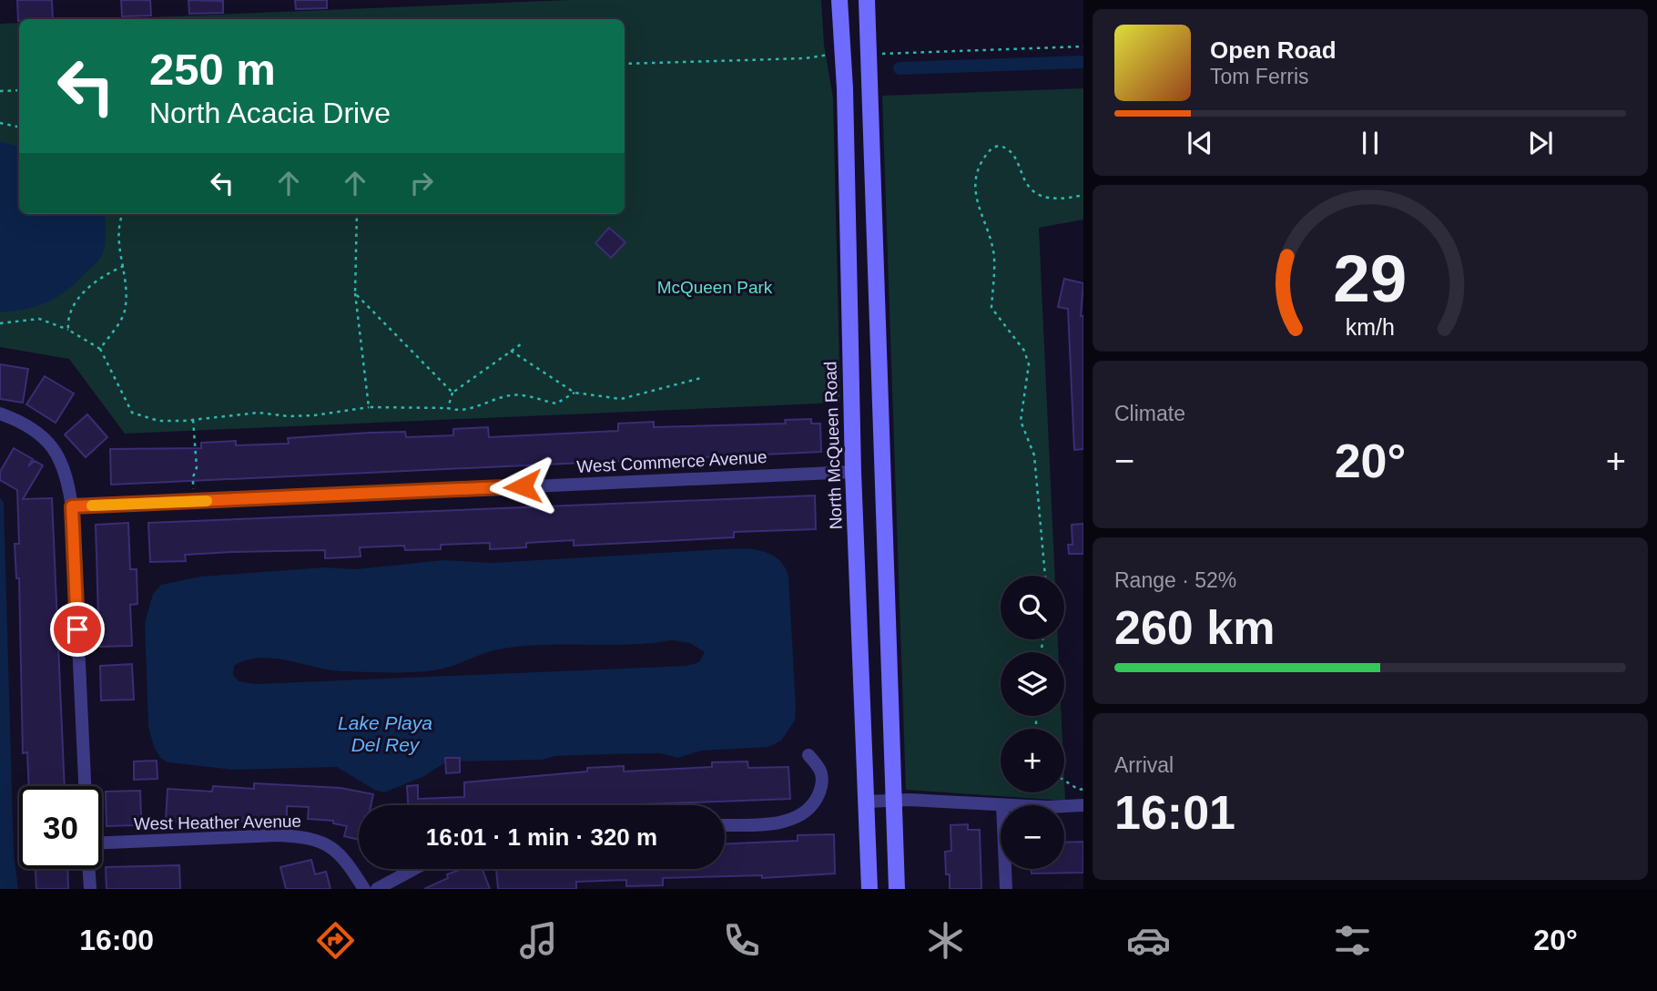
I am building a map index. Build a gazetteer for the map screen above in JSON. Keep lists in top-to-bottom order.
{
  "streets": {
    "main road": ["North McQueen Road"],
    "street": ["West Commerce Avenue", "West Heather Avenue"]
  },
  "crossings": [
    ["North McQueen Road", "West Commerce Avenue"]
  ],
  "water": ["Lake Playa Del Rey"],
  "parks": ["McQueen Park"],
  "page": {
    "turn": ["250 m", "North Acacia Drive"],
    "song": ["Open Road", "Tom Ferris"],
    "tile": [
      "Climate",
      ["Range · 52%", "260 km"],
      ["Arrival", "16:01"]
    ],
    "heat": ["−", "20°", "+"],
    "map_buttons": ["+", "−"],
    "limit": "30",
    "trip": "16:01 · 1 min · 320 m",
    "tabs": ["16:00", "20°"],
    "gauge": ["29", "km/h"]
  }
}
